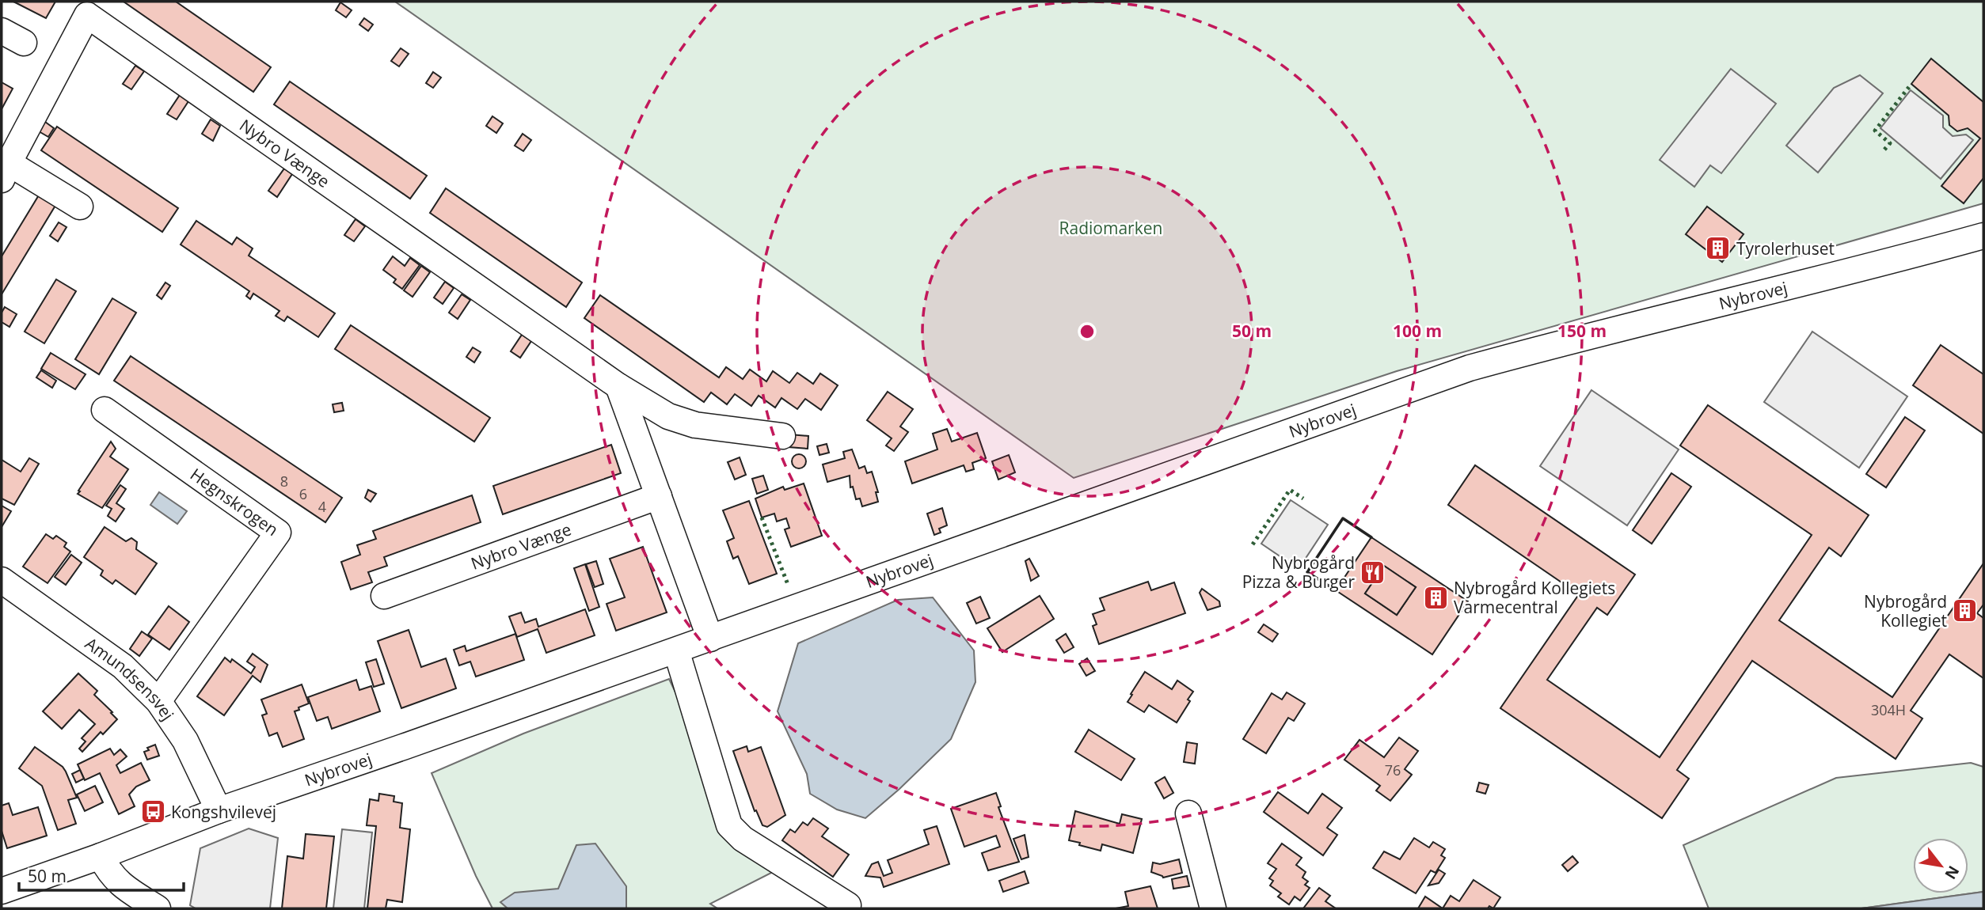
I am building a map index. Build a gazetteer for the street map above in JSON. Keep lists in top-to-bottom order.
{
  "streets": {
    "street": [
      "Nybro Vænge",
      "Nybrovej",
      "Hegnskrogen",
      "Amundsensvej"
    ]
  },
  "crossings": [
    ["Nybrovej", "Amundsensvej"],
    ["Hegnskrogen", "Amundsensvej"]
  ],
  "parks": ["Radiomarken"],
  "places": {
    "building": ["Tyrolerhuset", "Nybrogård Kollegiets Varmecentral", "Nybrogård Kollegiet"],
    "restaurant": ["Nybrogård Pizza & Burger"],
    "bus stop": ["Kongshvilevej"]
  },
  "house_numbers": [
    "8",
    "6",
    "4",
    "304H",
    "76"
  ],
  "scale_bar": "50 m",
  "north": "bottom right",
  "rings": ["50 m", "100 m", "150 m"]
}
